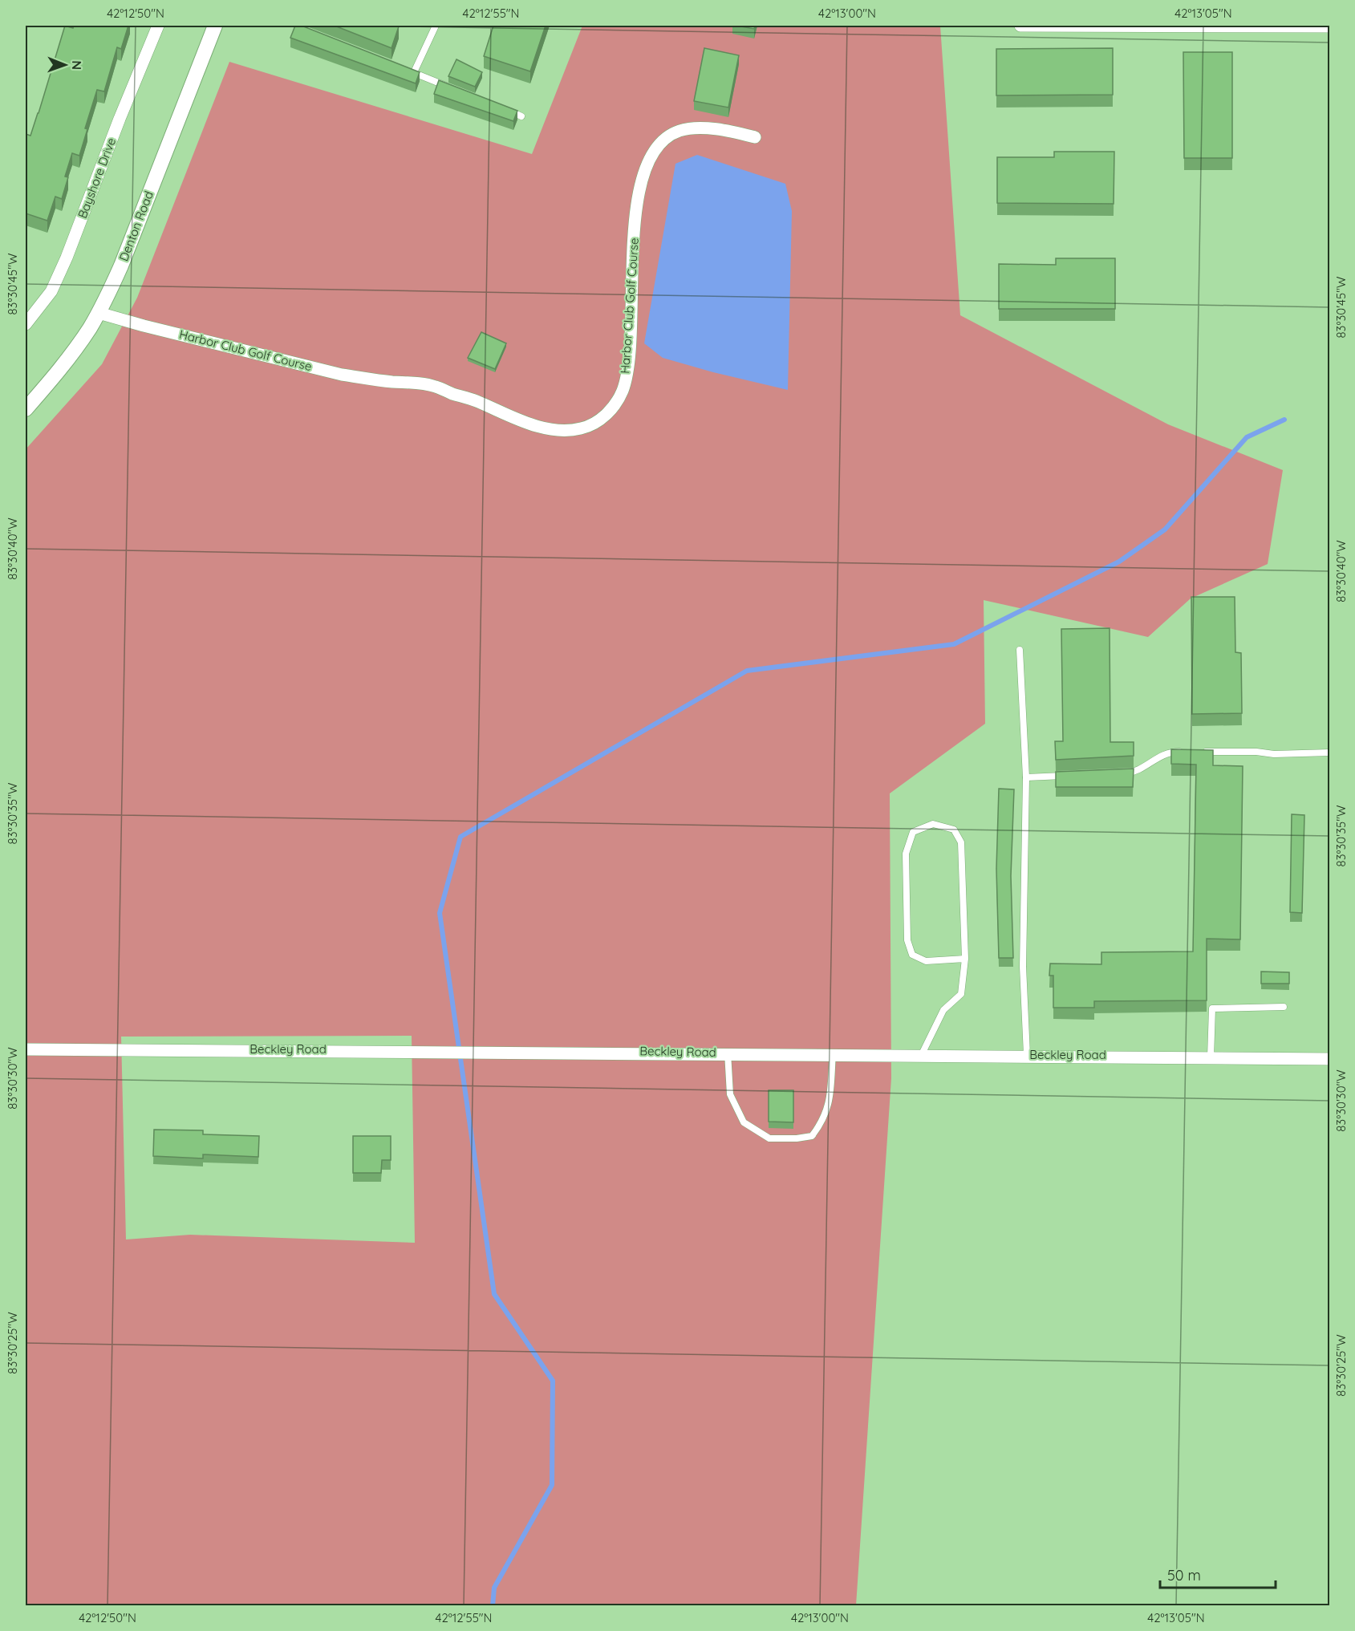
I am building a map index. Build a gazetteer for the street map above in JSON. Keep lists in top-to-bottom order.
{
  "streets": {
    "street": [
      "Bayshore Drive",
      "Denton Road",
      "Harbor Club Golf Course",
      "Beckley Road"
    ]
  },
  "crossings": [
    ["Denton Road", "Harbor Club Golf Course"]
  ],
  "scale_bar": "50 m",
  "north": "right",
  "coordinates": [
    "42°12'50\"N",
    "42°12'55\"N",
    "42°13'00\"N",
    "42°13'05\"N",
    "83°30'45\"W",
    "83°30'40\"W",
    "83°30'35\"W",
    "83°30'30\"W",
    "83°30'25\"W"
  ]
}
